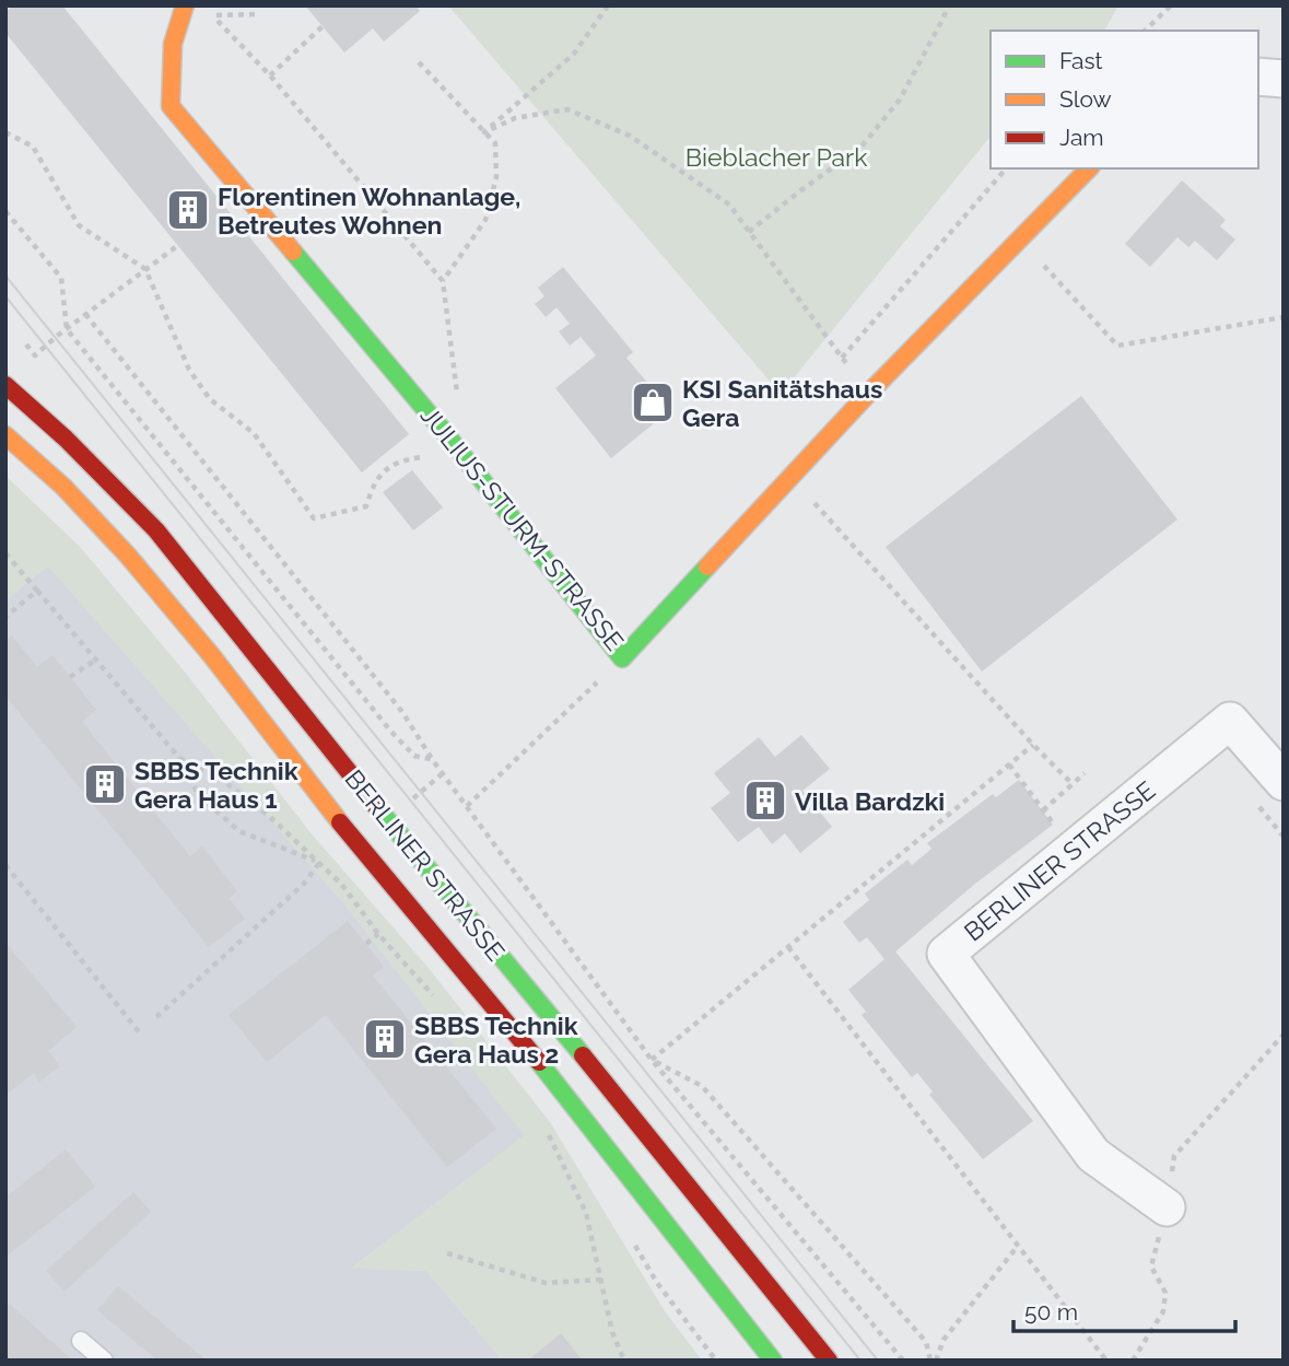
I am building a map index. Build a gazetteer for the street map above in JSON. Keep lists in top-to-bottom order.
{
  "streets": {
    "main road": ["JULIUS-STURM-STRASSE", "BERLINER STRASSE"]
  },
  "parks": ["Bieblacher Park"],
  "places": {
    "building": [
      "Florentinen Wohnanlage, Betreutes Wohnen",
      "SBBS Technik Gera Haus 1",
      "Villa Bardzki",
      "SBBS Technik Gera Haus 2"
    ],
    "shop": ["KSI Sanitätshaus Gera"]
  },
  "legend": ["Fast", "Slow", "Jam"],
  "scale_bar": "50 m"
}
